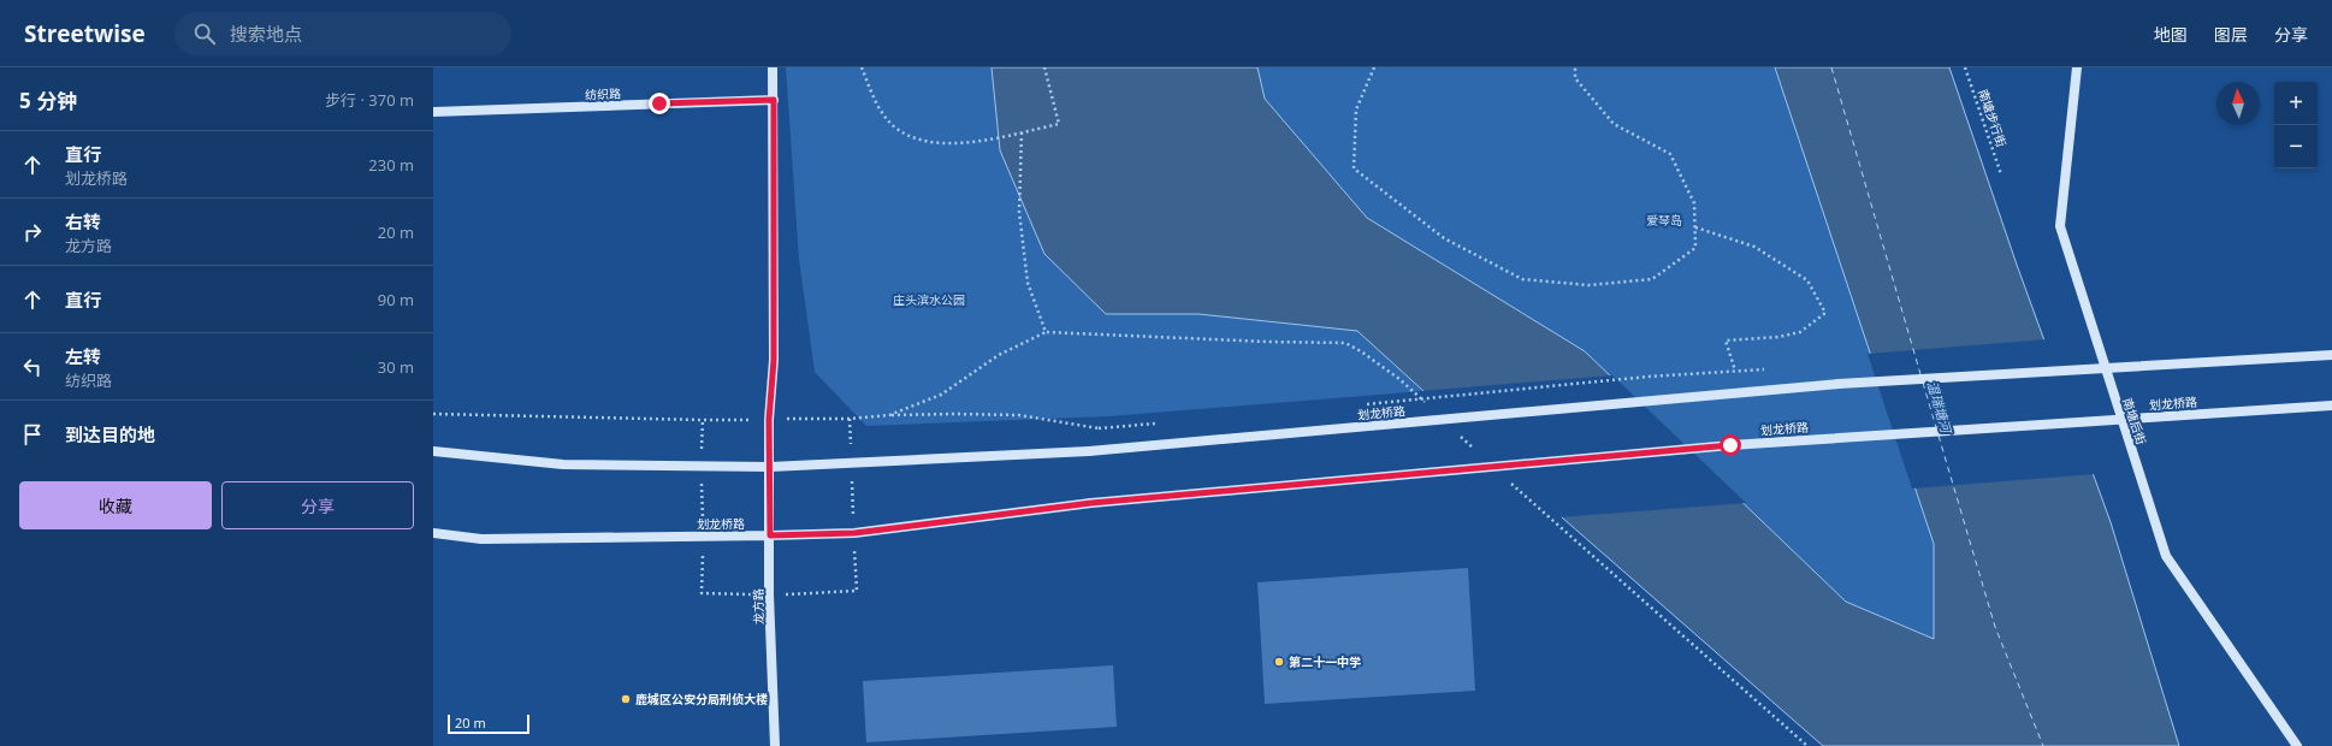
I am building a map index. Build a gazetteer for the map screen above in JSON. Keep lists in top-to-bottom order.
{
  "streets": {
    "main road": [
      "纺织路",
      "划龙桥路",
      "南塘后街",
      "龙方路"
    ],
    "path": ["南塘步行街"]
  },
  "crossings": [
    ["纺织路", "龙方路"],
    ["划龙桥路", "龙方路"]
  ],
  "water": ["温瑞塘河"],
  "parks": ["爱琴岛", "庄头滨水公园"],
  "places": ["第二十一中学", "鹿城区公安分局刑侦大楼"],
  "scale_bar": "20 m",
  "north": "top",
  "page": {
    "header": "Streetwise",
    "search": "搜索地点",
    "nav": ["地图", "图层", "分享"],
    "heading": ["5 分钟", "步行 · 370 m"],
    "map_buttons": ["+", "−"],
    "list": [
      ["直行", "划龙桥路", "230 m"],
      ["右转", "龙方路", "20 m"],
      ["直行", "90 m"],
      ["左转", "纺织路", "30 m"],
      "到达目的地"
    ],
    "buttons": ["收藏", "分享"],
    "scale": "20 m"
  }
}
